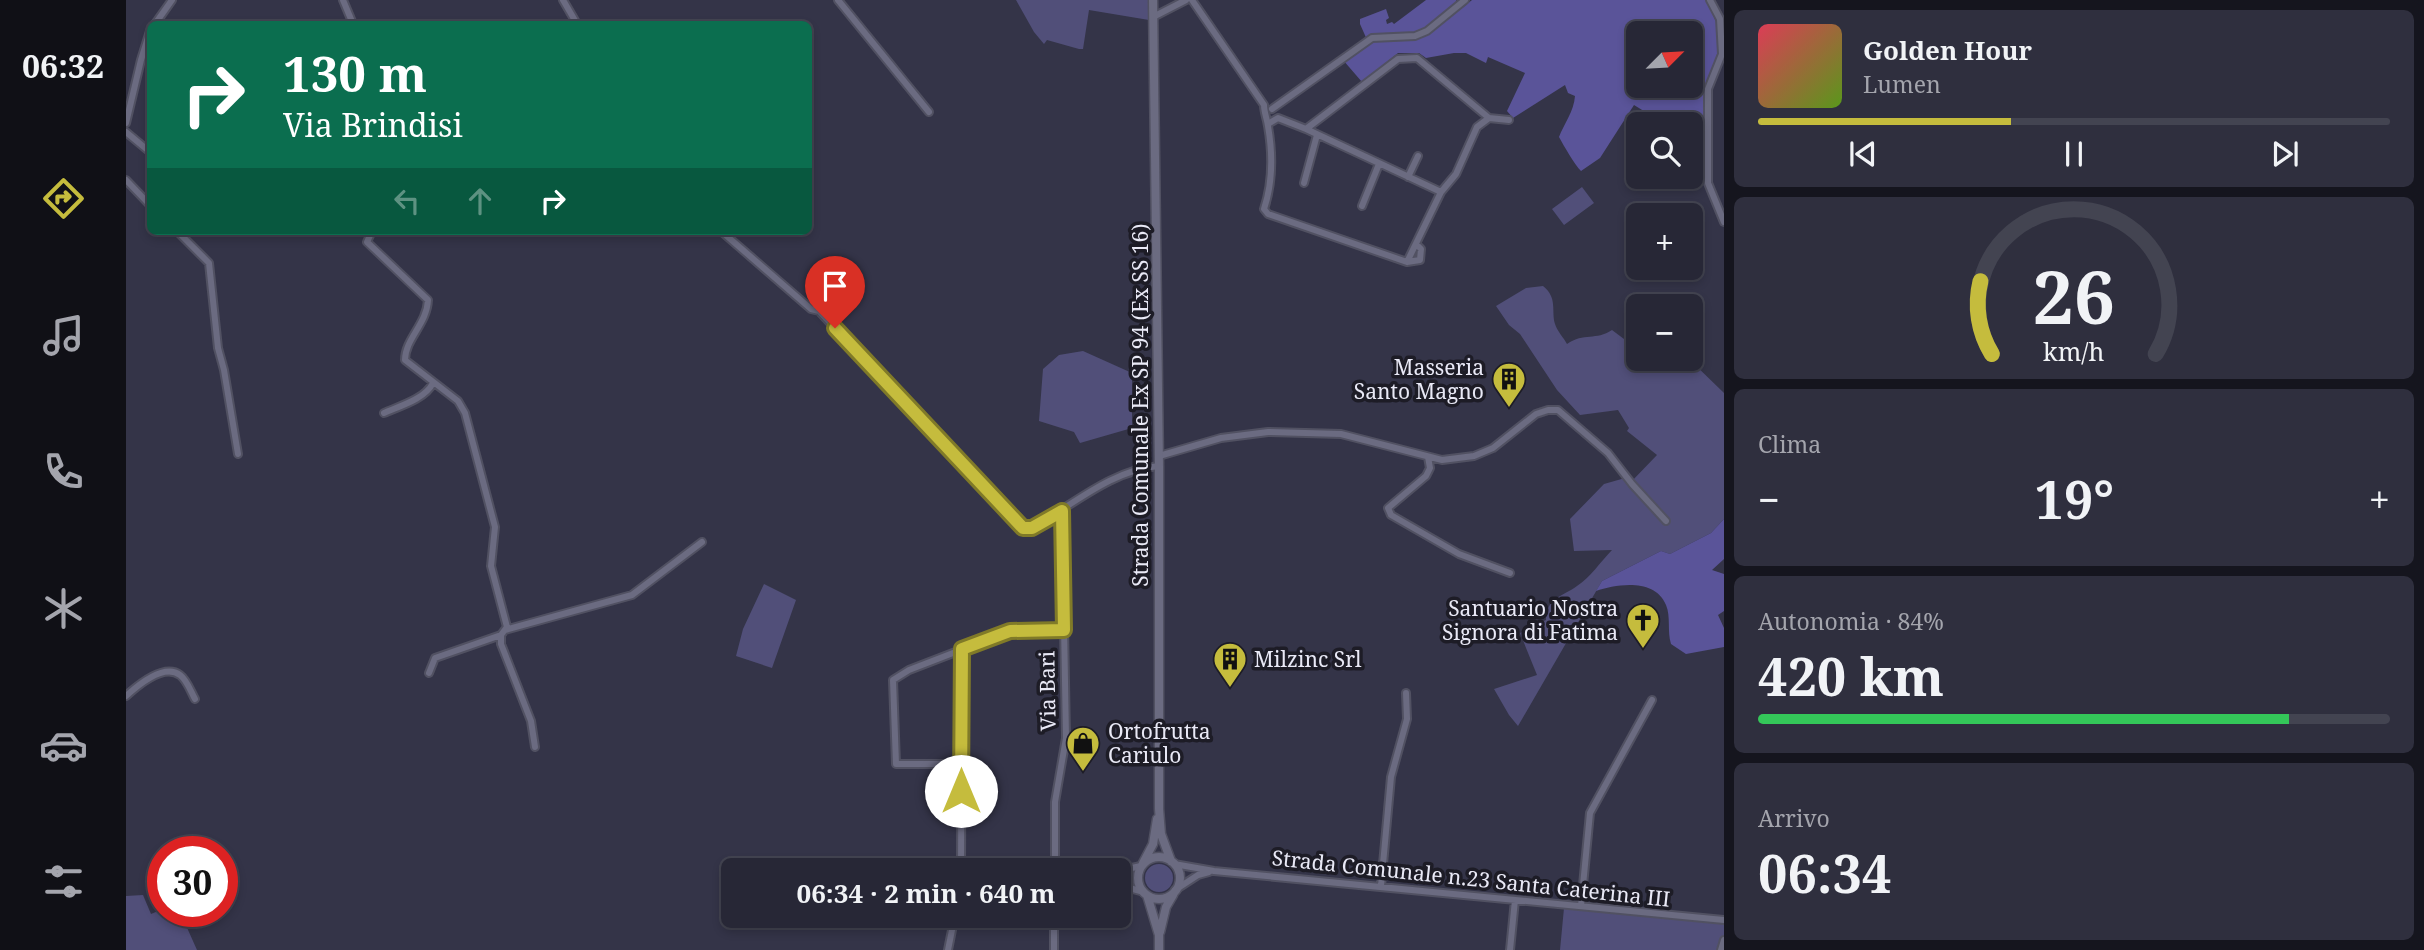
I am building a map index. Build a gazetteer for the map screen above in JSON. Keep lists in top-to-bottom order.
{
  "streets": {
    "main road": ["Strada Comunale Ex SP 94 (Ex SS 16)"],
    "street": ["Via Bari", "Strada Comunale n.23 Santa Caterina III"]
  },
  "crossings": [
    ["Strada Comunale Ex SP 94 (Ex SS 16)", "Strada Comunale n.23 Santa Caterina III"]
  ],
  "places": {
    "building": ["Masseria Santo Magno", "Milzinc Srl"],
    "church": ["Santuario Nostra Signora di Fatima"],
    "shop": ["Ortofrutta Cariulo"]
  },
  "north": "top right",
  "page": {
    "tabs": "06:32",
    "map_buttons": ["+", "−"],
    "turn": ["130 m", "Via Brindisi"],
    "song": ["Golden Hour", "Lumen"],
    "tile": [
      "Clima",
      ["Autonomia · 84%", "420 km"],
      ["Arrivo", "06:34"]
    ],
    "heat": ["−", "19°", "+"],
    "limit": "30",
    "trip": "06:34 · 2 min · 640 m",
    "gauge": ["26", "km/h"]
  }
}
